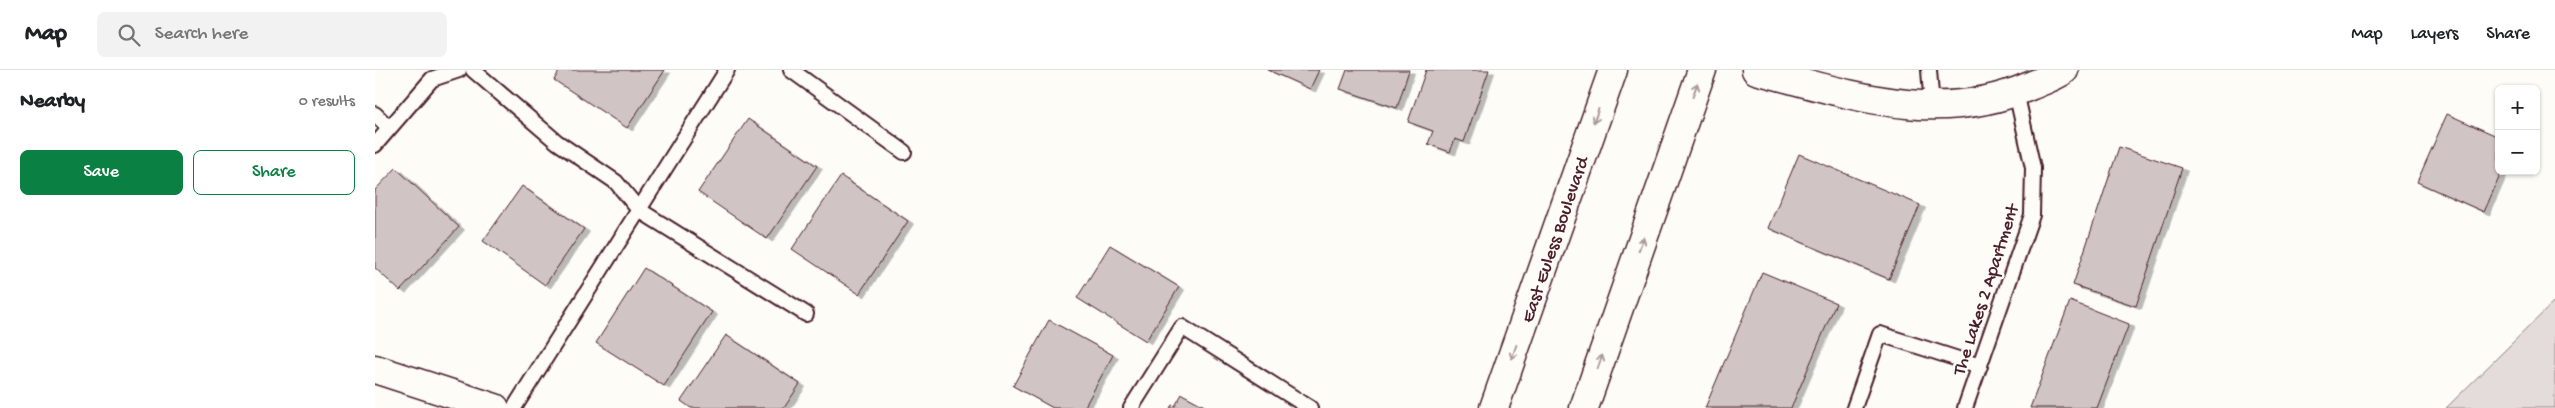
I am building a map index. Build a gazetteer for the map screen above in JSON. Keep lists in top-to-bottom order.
{
  "streets": {
    "main road": ["East Euless Boulevard"],
    "lane": ["The Lakes 2 Apartment"]
  },
  "page": {
    "header": "Map",
    "search": "Search here",
    "nav": ["Map", "Layers", "Share"],
    "heading": ["Nearby", "0 results"],
    "map_buttons": ["+", "−"],
    "buttons": ["Save", "Share"]
  }
}
